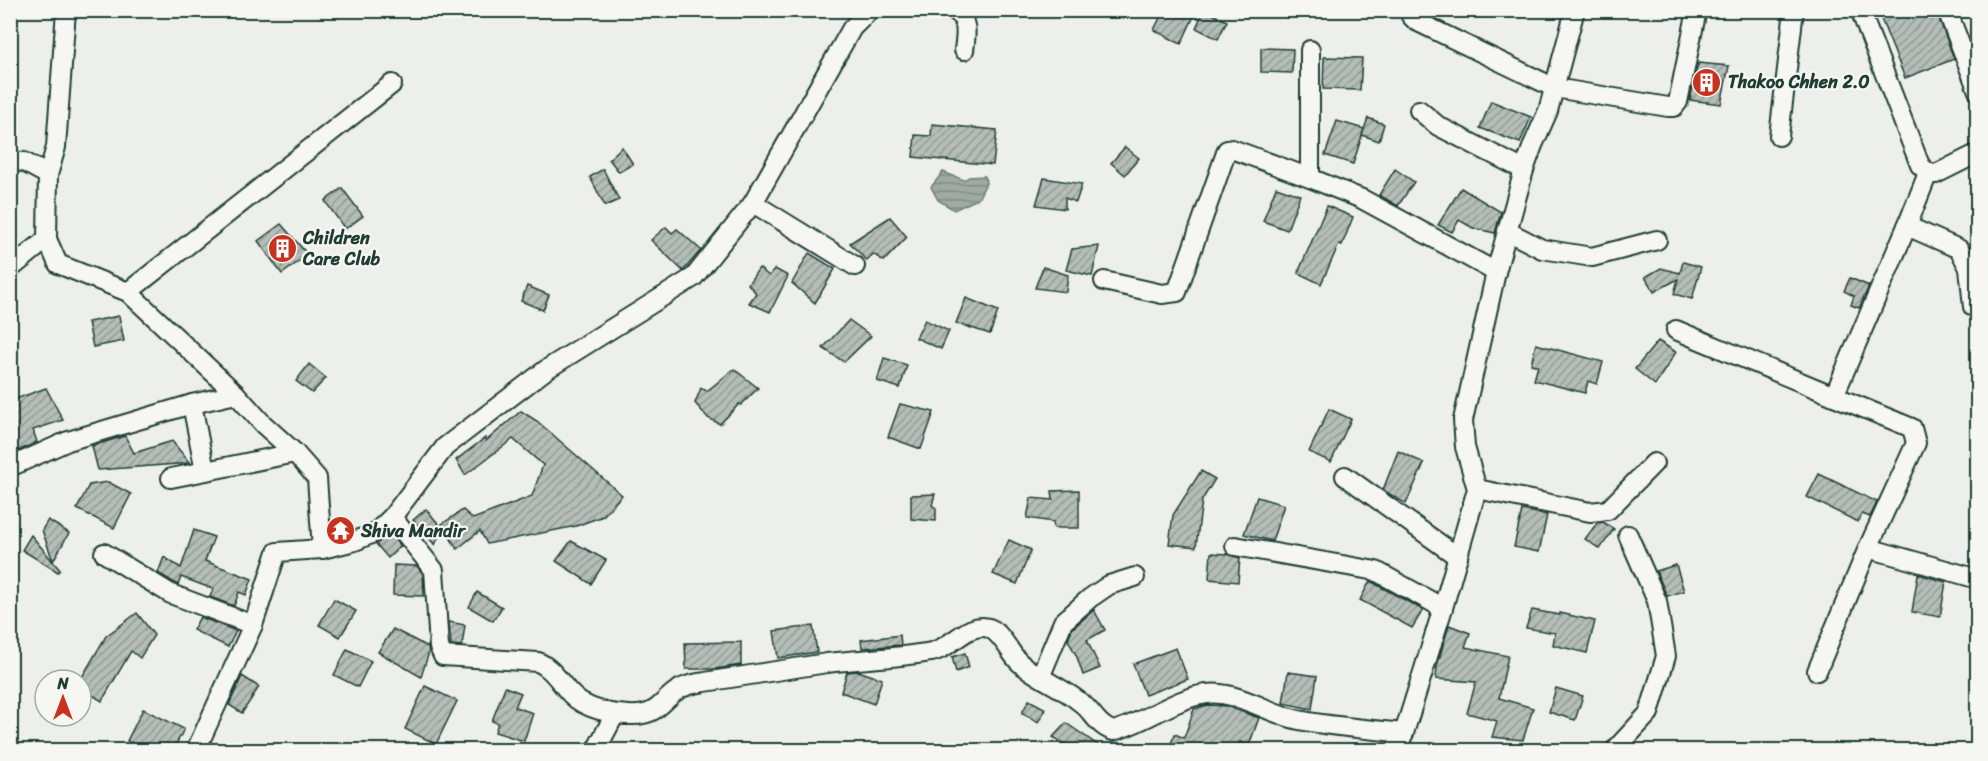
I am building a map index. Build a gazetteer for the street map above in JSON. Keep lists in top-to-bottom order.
{
  "places": {
    "building": ["Thakoo Chhen 2.0", "Children Care Club"],
    "temple": ["Shiva Mandir"]
  },
  "north": "top"
}
